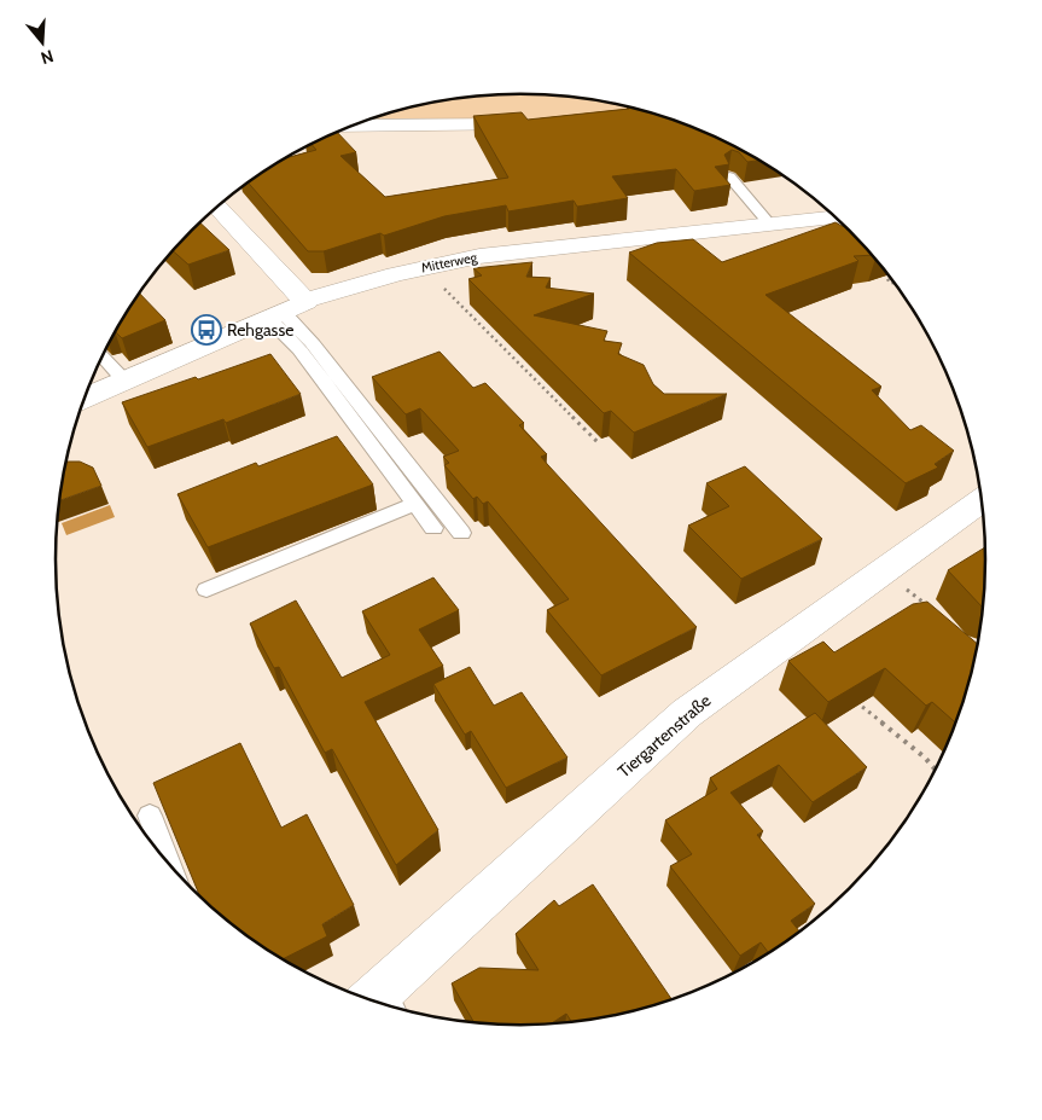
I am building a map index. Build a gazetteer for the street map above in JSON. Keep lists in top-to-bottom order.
{
  "streets": {
    "street": ["Mitterweg", "Tiergartenstraße"]
  },
  "places": {
    "bus stop": ["Rehgasse"]
  },
  "north": "bottom"
}
